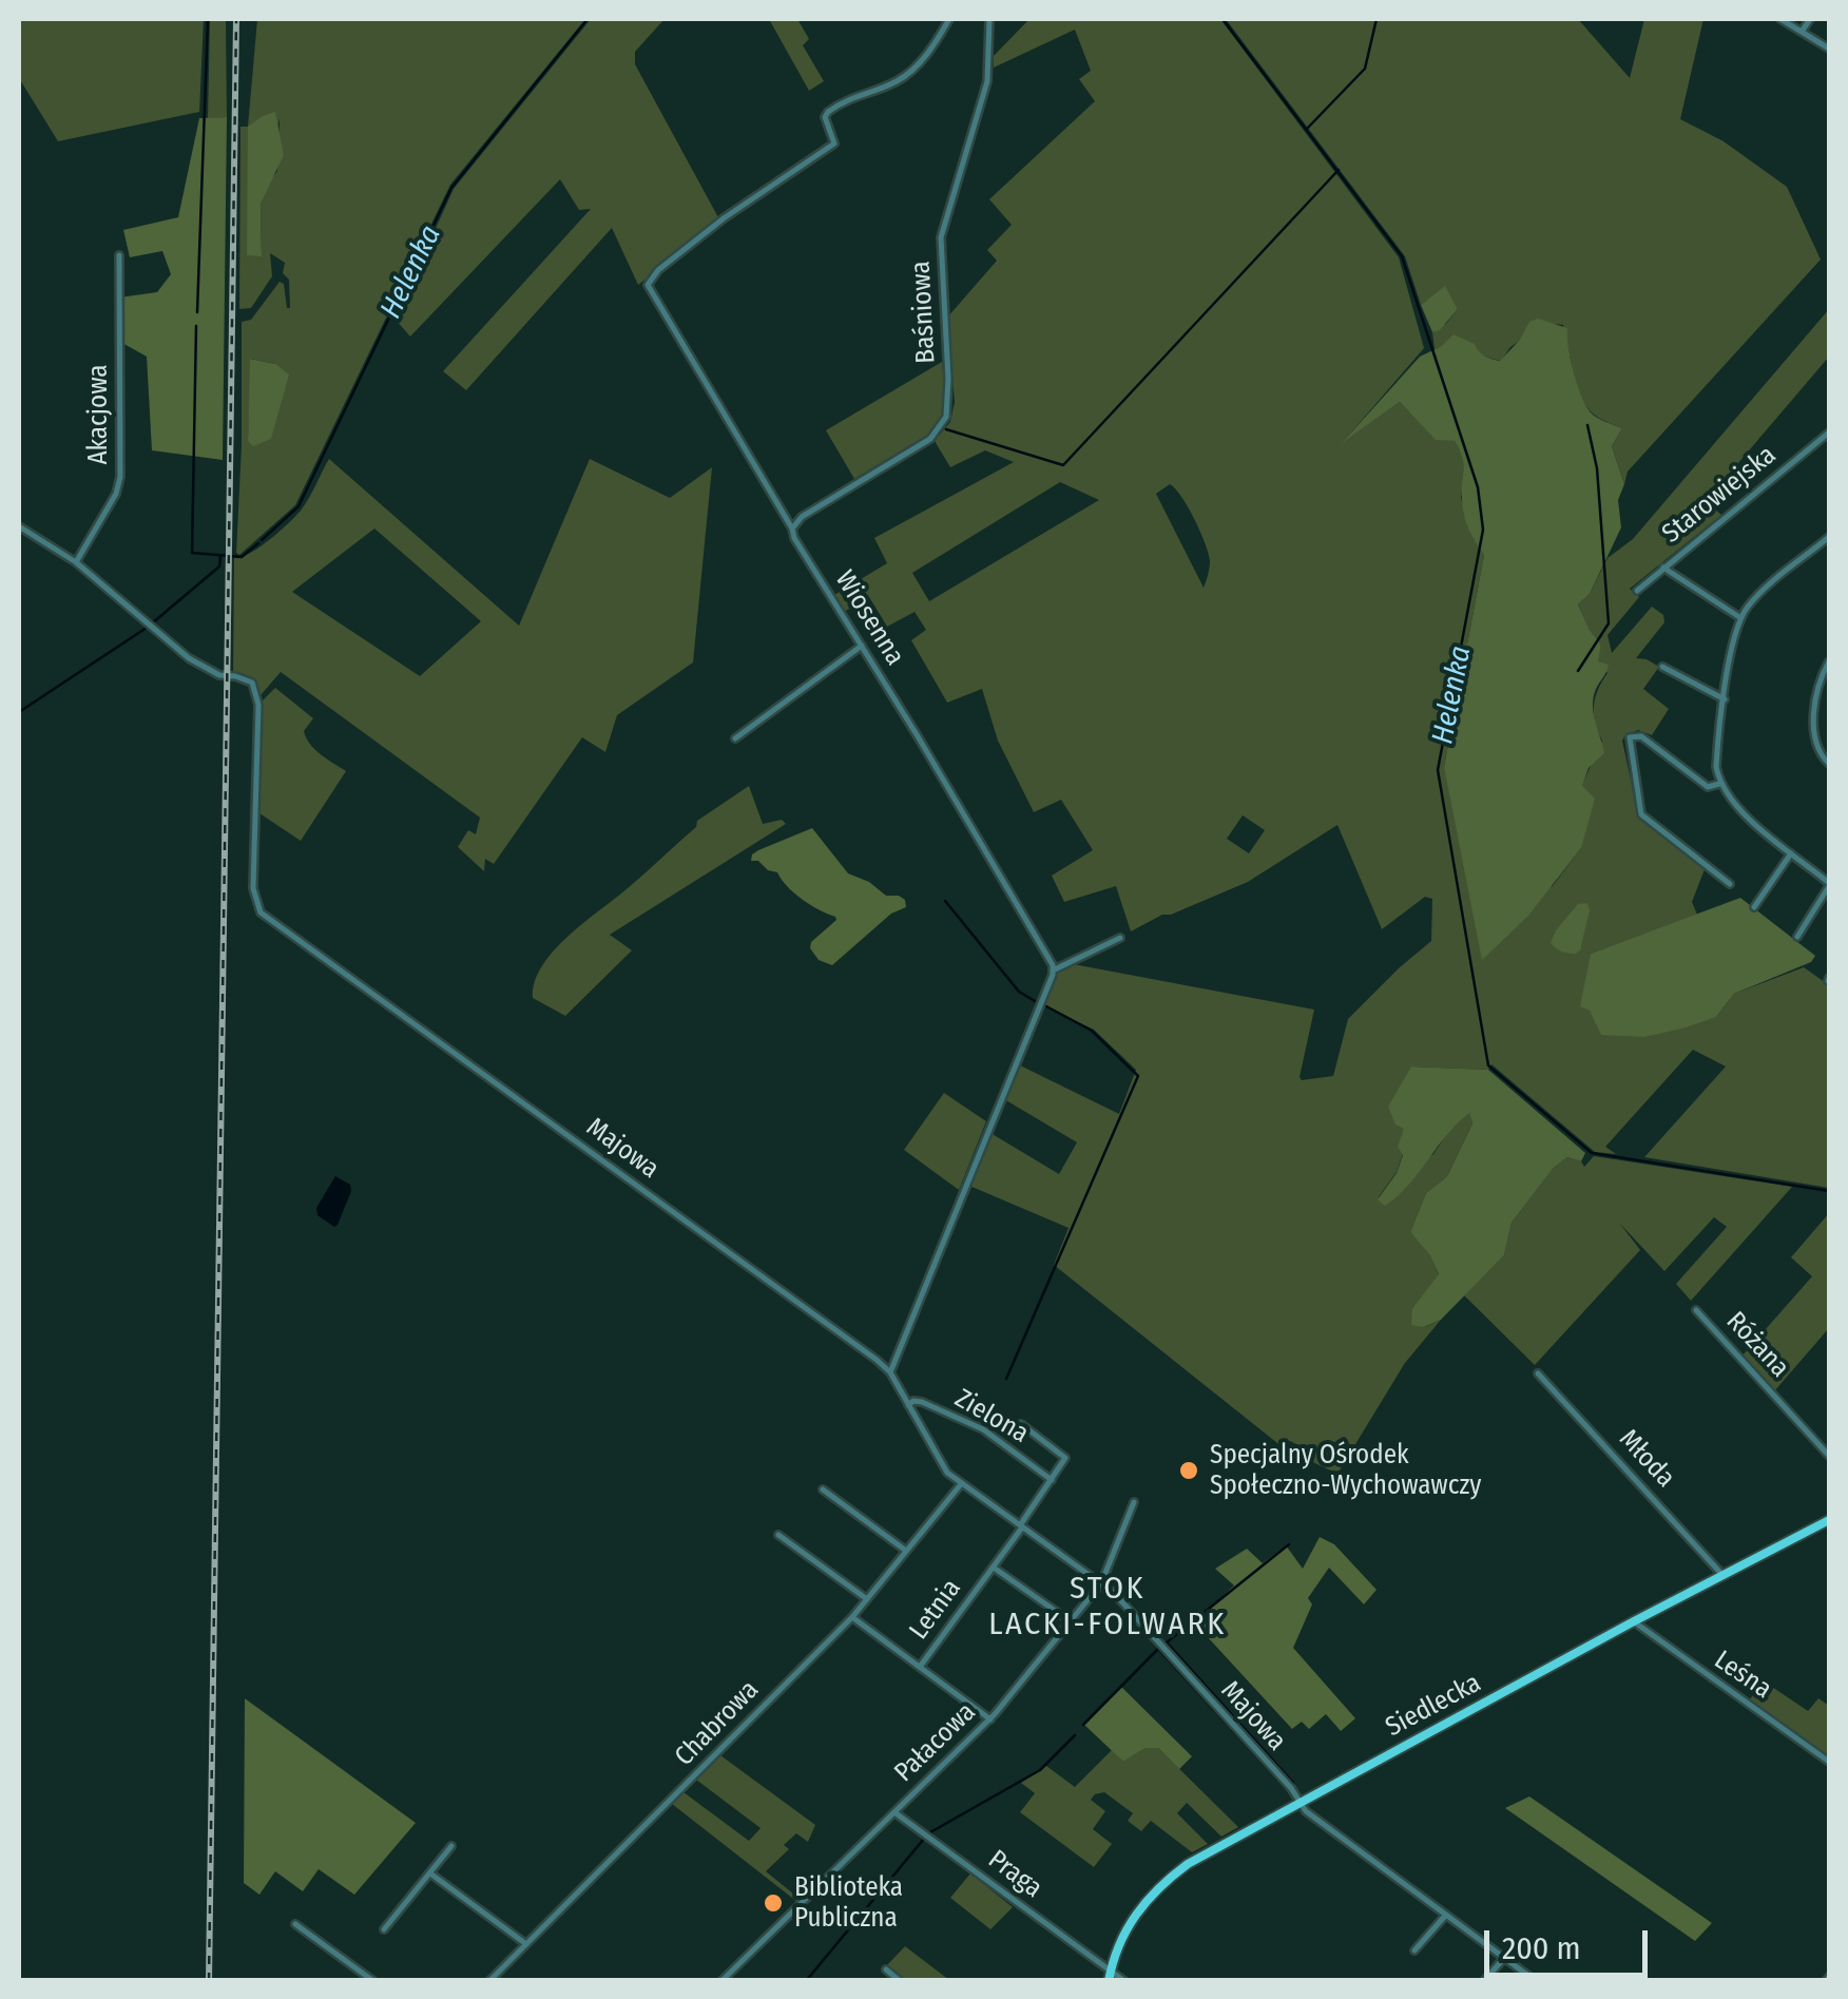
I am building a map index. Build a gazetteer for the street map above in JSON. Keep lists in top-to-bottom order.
{
  "streets": {
    "main road": ["Siedlecka"],
    "street": [
      "Baśniowa",
      "Akacjowa",
      "Starowiejska",
      "Wiosenna",
      "Majowa",
      "Różana",
      "Zielona",
      "Młoda",
      "Letnia",
      "Leśna",
      "Chabrowa",
      "Pałacowa",
      "Praga"
    ]
  },
  "crossings": [
    ["Baśniowa", "Wiosenna"],
    ["Akacjowa", "Majowa"],
    ["Majowa", "Zielona"],
    ["Majowa", "Letnia"],
    ["Majowa", "Siedlecka"],
    ["Majowa", "Chabrowa"],
    ["Majowa", "Pałacowa"],
    ["Zielona", "Letnia"],
    ["Młoda", "Siedlecka"],
    ["Leśna", "Siedlecka"],
    ["Siedlecka", "Praga"],
    ["Pałacowa", "Praga"]
  ],
  "districts": ["STOK LACKI-FOLWARK"],
  "water": ["Helenka"],
  "places": ["Specjalny Ośrodek Społeczno-Wychowawczy", "Biblioteka Publiczna"],
  "scale_bar": "200 m"
}
